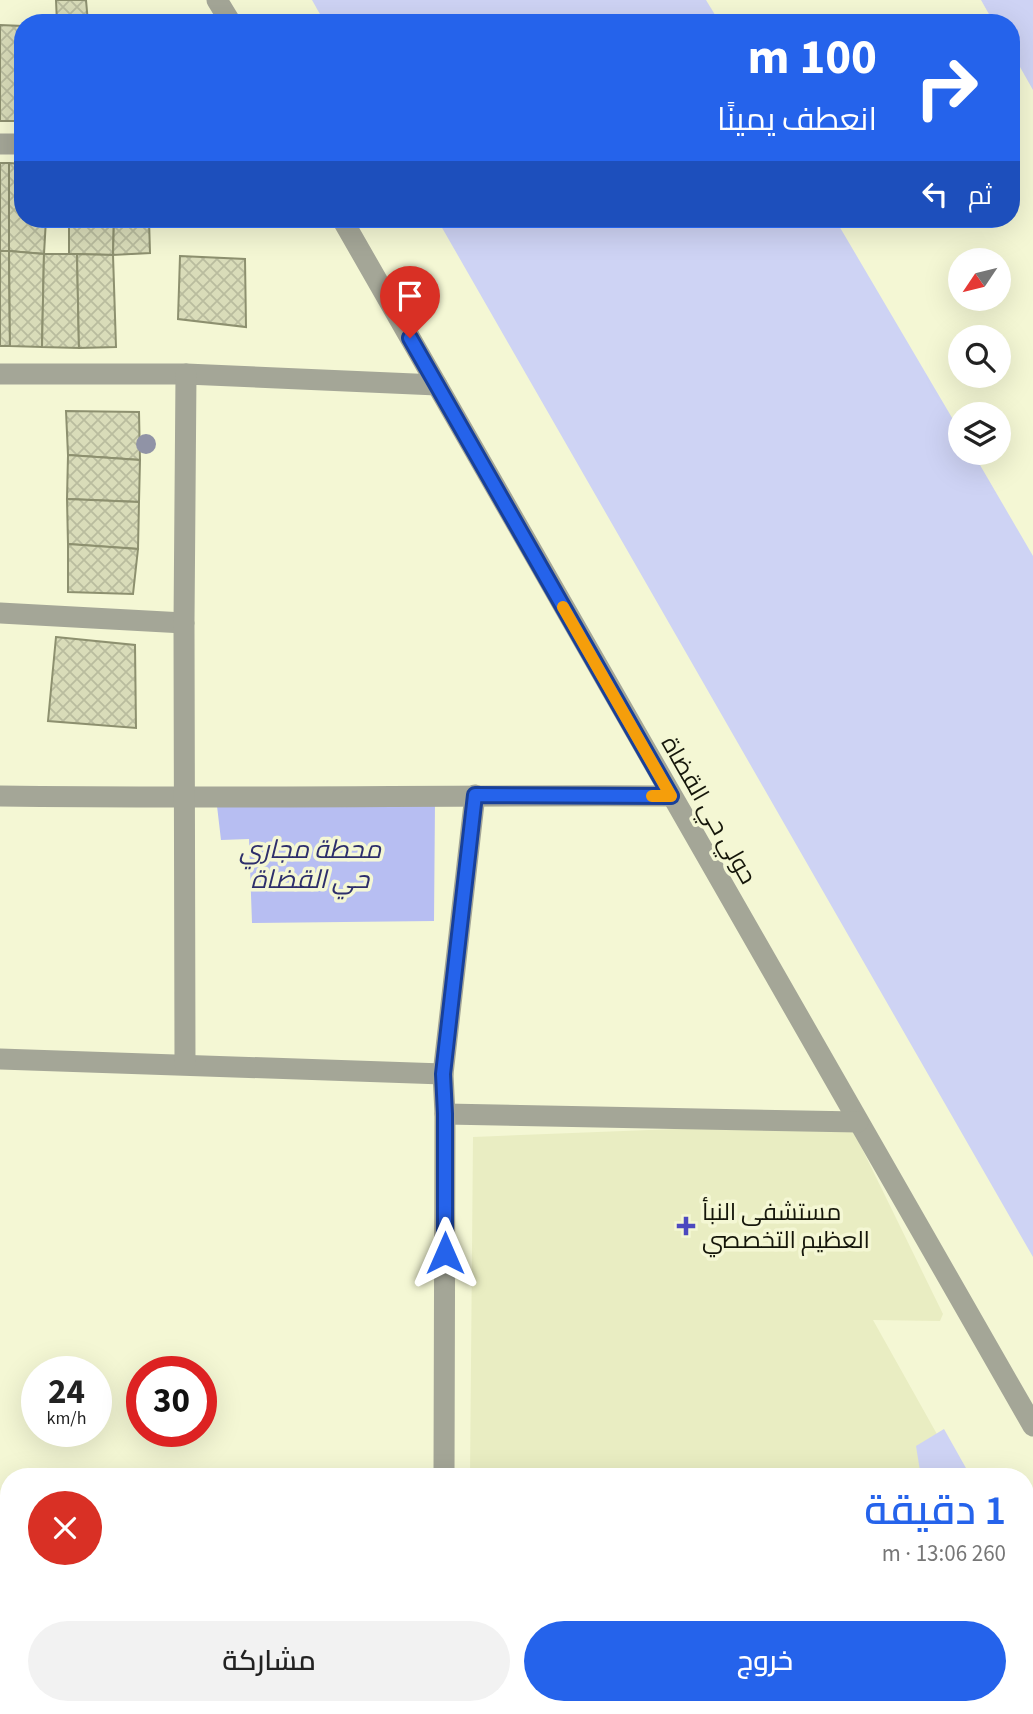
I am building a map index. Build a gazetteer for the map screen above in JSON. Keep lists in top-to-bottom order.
{
  "streets": {
    "street": ["حولي حي القضاة"]
  },
  "water": ["محطة مجاري حي القضاة"],
  "places": {
    "health": ["مستشفى النبأ العظيم التخصصي"]
  },
  "north": "bottom left",
  "page": {
    "turn": ["100 m", "انعطف يمينًا"],
    "then": "ثم",
    "speed": "24 km/h",
    "limit": "30",
    "heading": ["1 دقيقة", "260 m · 13:06"],
    "buttons": ["خروج", "مشاركة"]
  }
}
